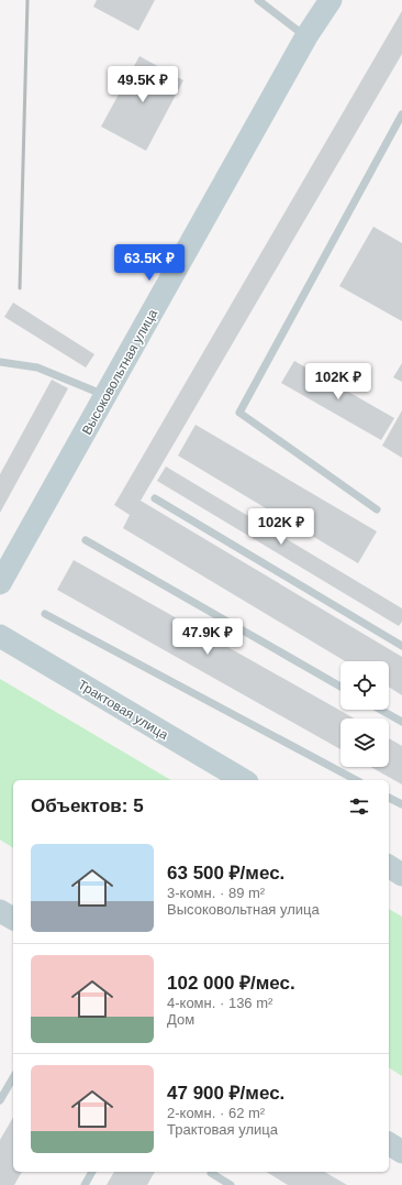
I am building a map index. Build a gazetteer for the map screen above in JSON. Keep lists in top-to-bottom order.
{
  "streets": {
    "street": ["Высоковольтная улица", "Трактовая улица"]
  },
  "page": {
    "price": [
      "49.5K ₽",
      "63.5K ₽",
      "102K ₽",
      "102K ₽",
      "47.9K ₽"
    ],
    "heading": "Объектов: 5",
    "list": [
      {
        "name": "63 500 ₽/мес.",
        "note": "3-комн. · 89 m² · Высоковольтная улица"
      },
      {
        "name": "102 000 ₽/мес.",
        "note": "4-комн. · 136 m² · Дом"
      },
      {
        "name": "47 900 ₽/мес.",
        "note": "2-комн. · 62 m² · Трактовая улица"
      }
    ]
  }
}
